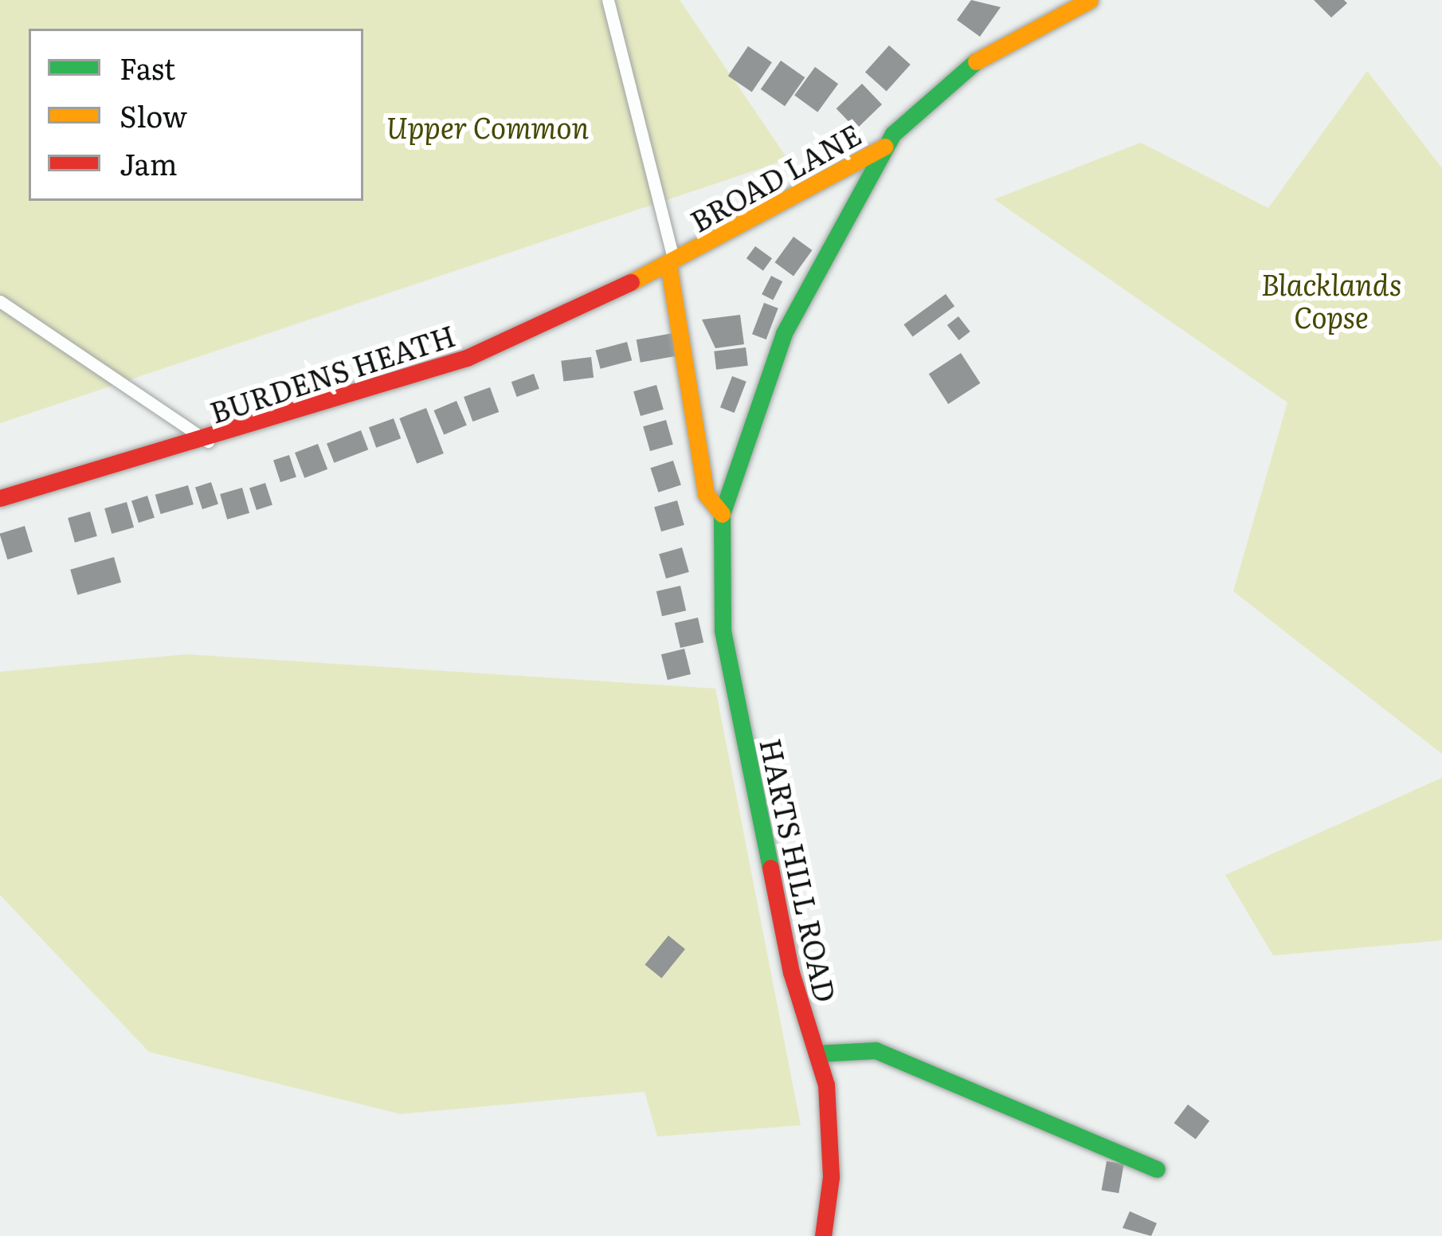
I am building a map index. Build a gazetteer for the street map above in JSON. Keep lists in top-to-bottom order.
{
  "streets": {
    "street": ["BROAD LANE", "BURDENS HEATH", "HARTS HILL ROAD"]
  },
  "crossings": [
    ["BROAD LANE", "BURDENS HEATH"],
    ["BROAD LANE", "HARTS HILL ROAD"],
    ["BURDENS HEATH", "HARTS HILL ROAD"]
  ],
  "parks": ["Upper Common", "Blacklands Copse"],
  "legend": ["Fast", "Slow", "Jam"]
}
